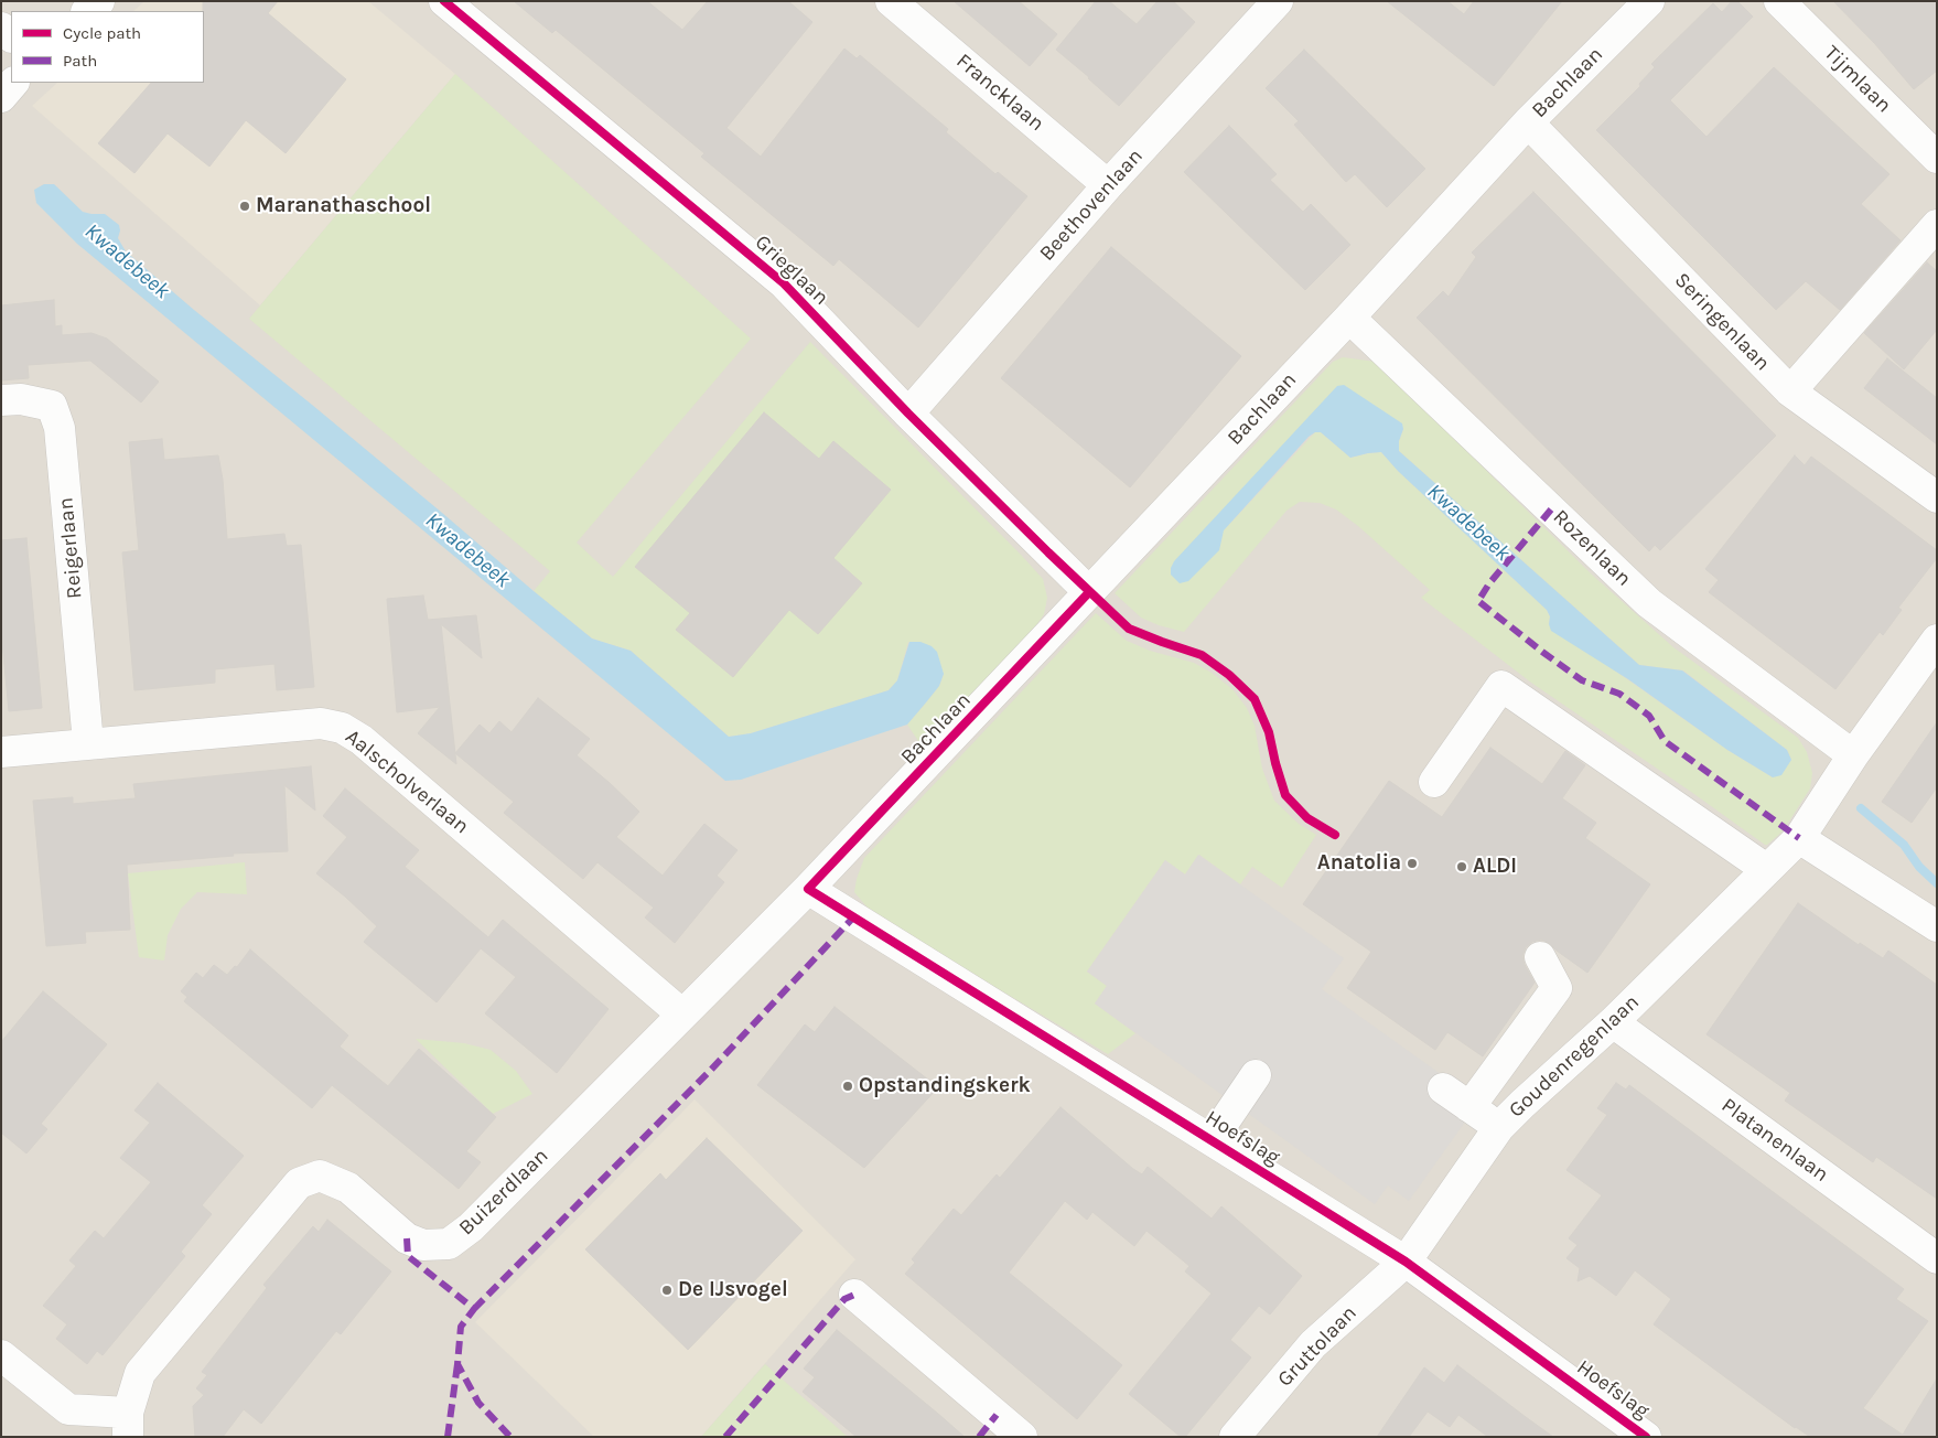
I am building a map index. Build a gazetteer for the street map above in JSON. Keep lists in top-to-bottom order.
{
  "streets": {
    "street": [
      "Tijmlaan",
      "Bachlaan",
      "Francklaan",
      "Beethovenlaan",
      "Grieglaan",
      "Seringenlaan",
      "Reigerlaan",
      "Rozenlaan",
      "Aalscholverlaan",
      "Goudenregenlaan",
      "Hoefslag",
      "Platanenlaan",
      "Buizerdlaan",
      "Gruttolaan"
    ]
  },
  "crossings": [
    ["Bachlaan", "Grieglaan"],
    ["Bachlaan", "Seringenlaan"],
    ["Bachlaan", "Rozenlaan"],
    ["Bachlaan", "Hoefslag"],
    ["Bachlaan", "Buizerdlaan"],
    ["Francklaan", "Beethovenlaan"],
    ["Beethovenlaan", "Grieglaan"],
    ["Reigerlaan", "Aalscholverlaan"],
    ["Rozenlaan", "Goudenregenlaan"],
    ["Aalscholverlaan", "Buizerdlaan"],
    ["Goudenregenlaan", "Hoefslag"],
    ["Goudenregenlaan", "Platanenlaan"],
    ["Goudenregenlaan", "Gruttolaan"],
    ["Hoefslag", "Buizerdlaan"],
    ["Hoefslag", "Gruttolaan"]
  ],
  "water": ["Kwadebeek"],
  "places": [
    "Maranathaschool",
    "Anatolia",
    "ALDI",
    "Opstandingskerk",
    "De IJsvogel"
  ],
  "legend": ["Cycle path", "Path"]
}
